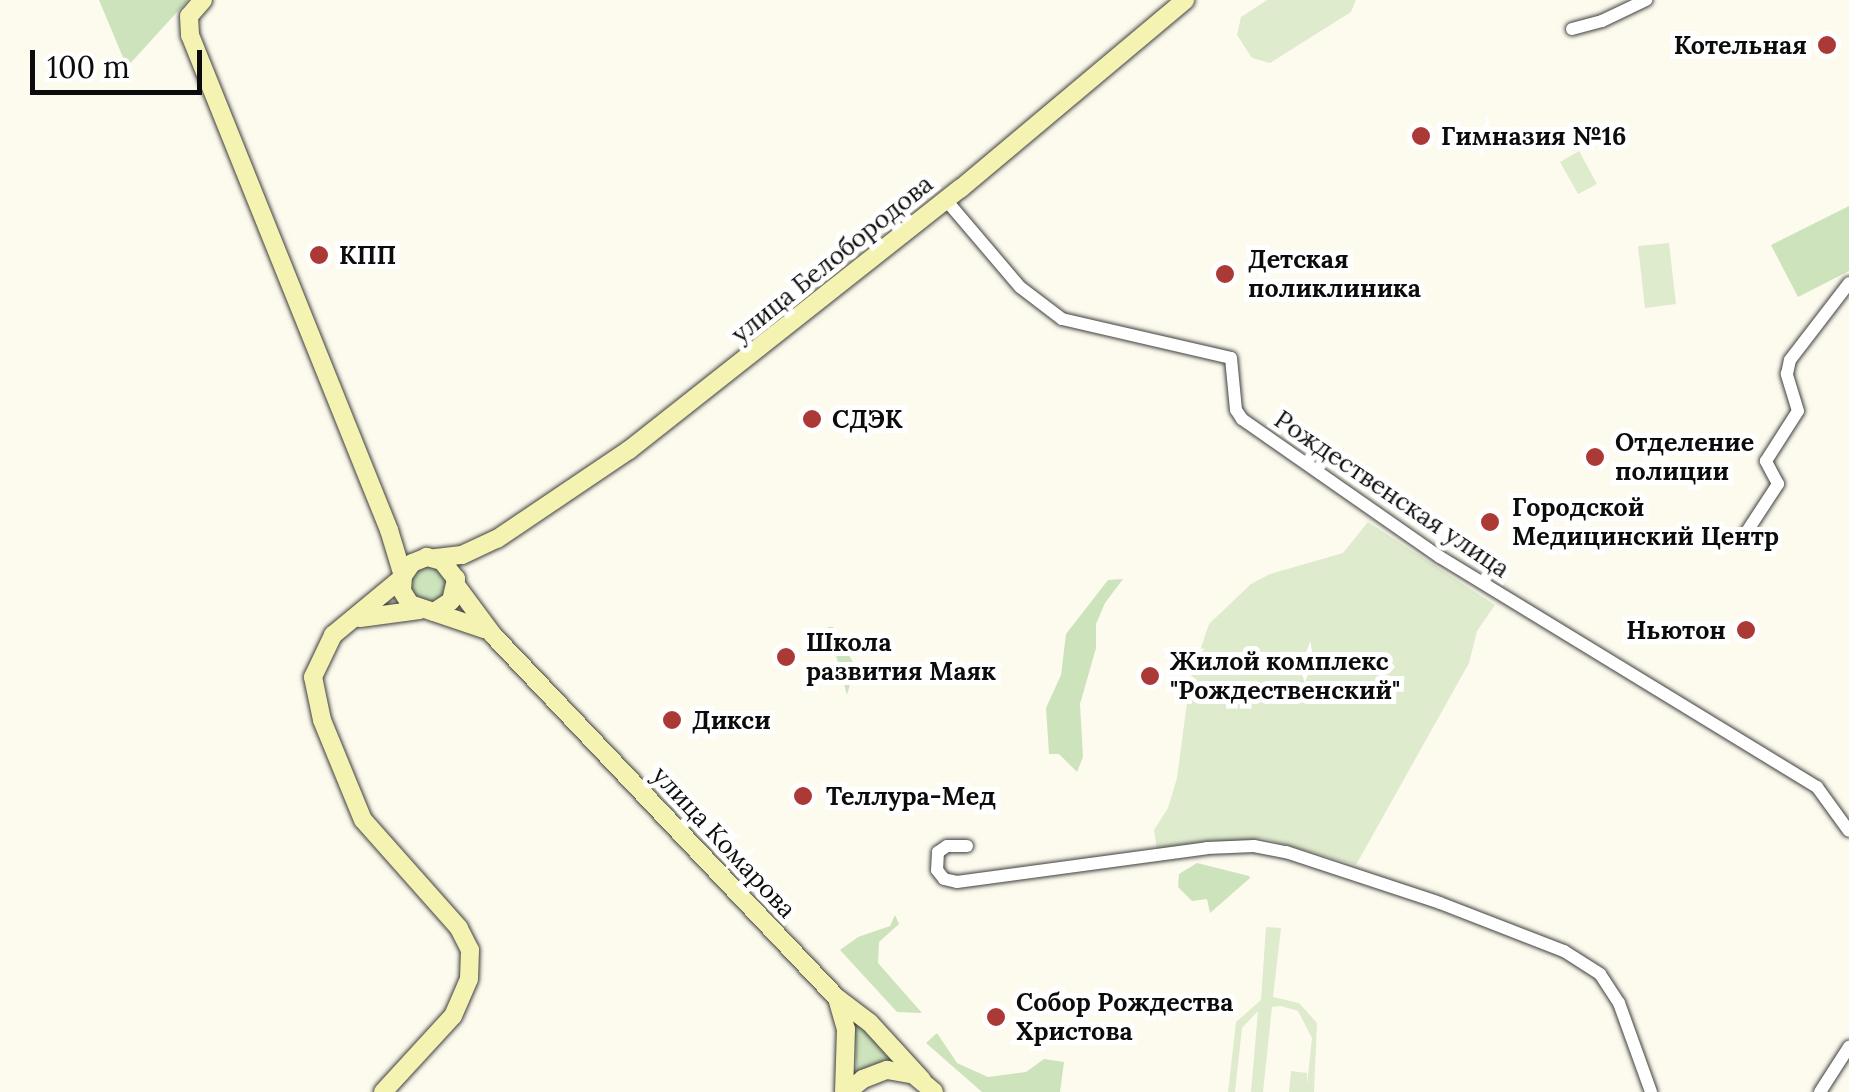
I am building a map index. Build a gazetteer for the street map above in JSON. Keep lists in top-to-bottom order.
{
  "streets": {
    "street": ["улица Белобородова", "Рождественская улица", "улица Комарова"]
  },
  "crossings": [
    ["улица Белобородова", "Рождественская улица"],
    ["улица Белобородова", "улица Комарова"]
  ],
  "places": [
    "Котельная",
    "Гимназия №16",
    "КПП",
    "Детская поликлиника",
    "СДЭК",
    "Отделение полиции",
    "Городской Медицинский Центр",
    "Ньютон",
    "Школа развития Маяк",
    "Жилой комплекс \"Рождественский\"",
    "Дикси",
    "Теллура-Мед",
    "Собор Рождества Христова"
  ],
  "scale_bar": "100 m"
}
